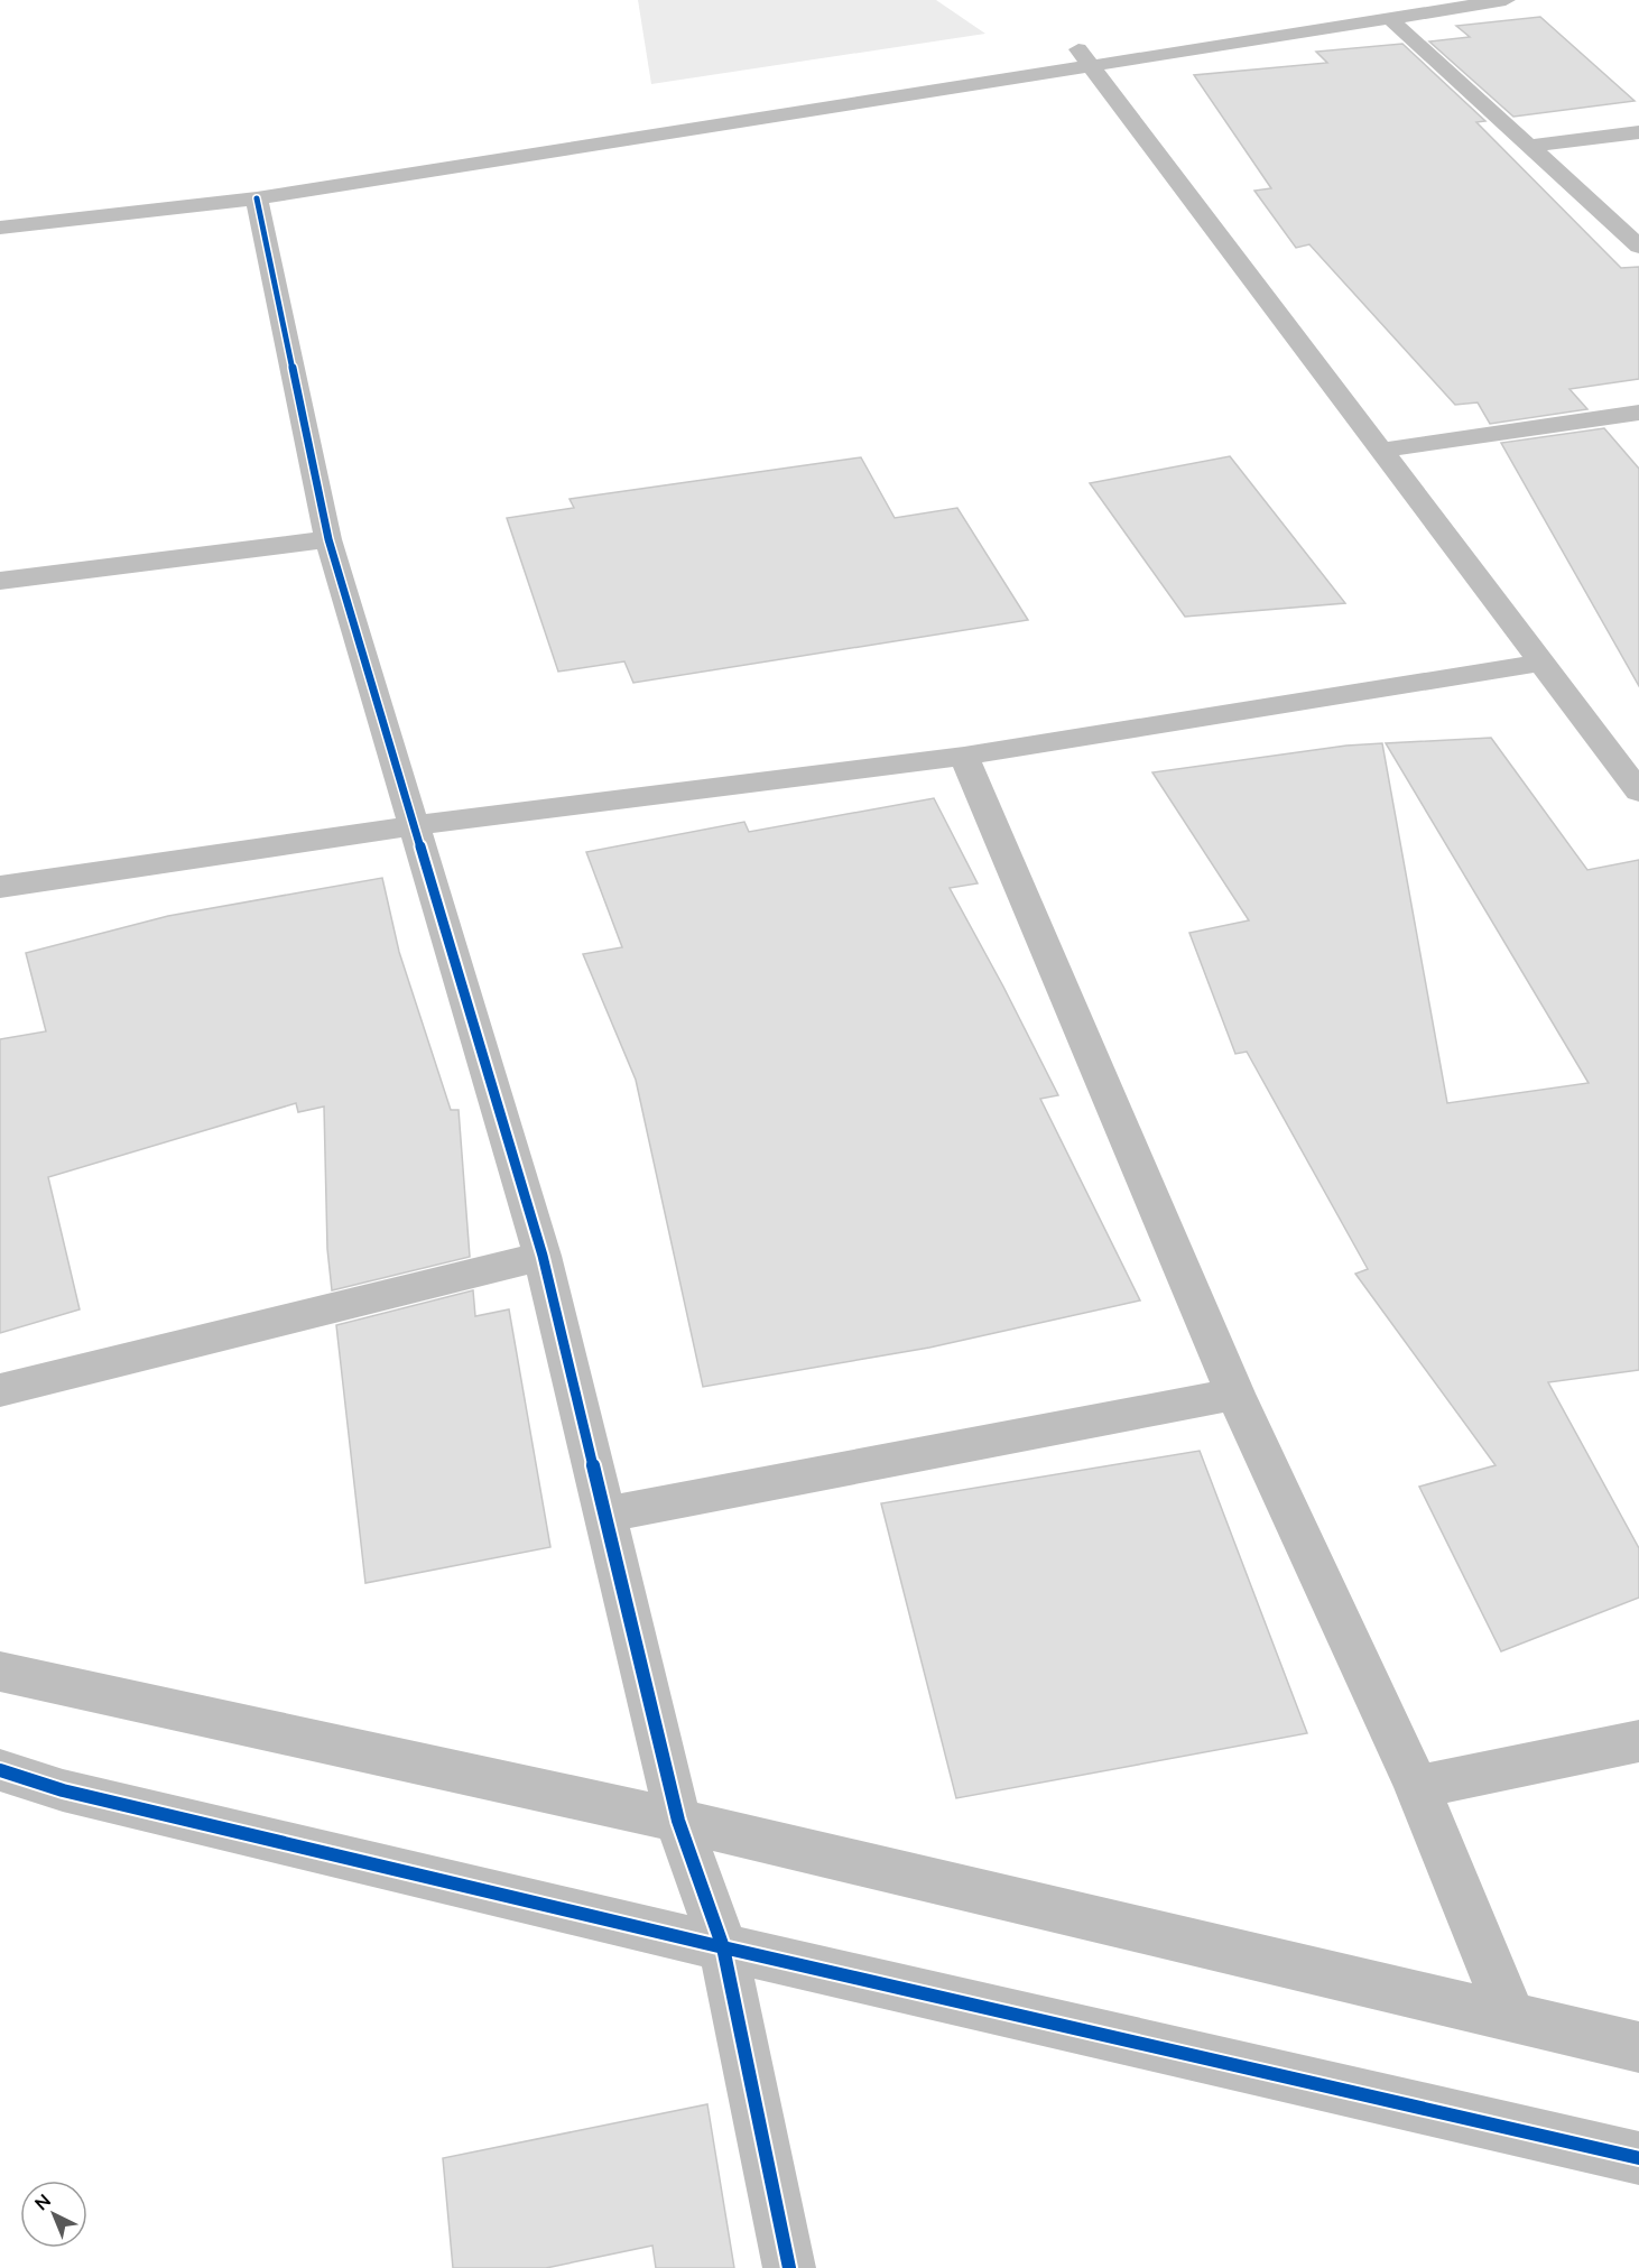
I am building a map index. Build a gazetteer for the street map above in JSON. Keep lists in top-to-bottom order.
{
  "north": "top left"
}
